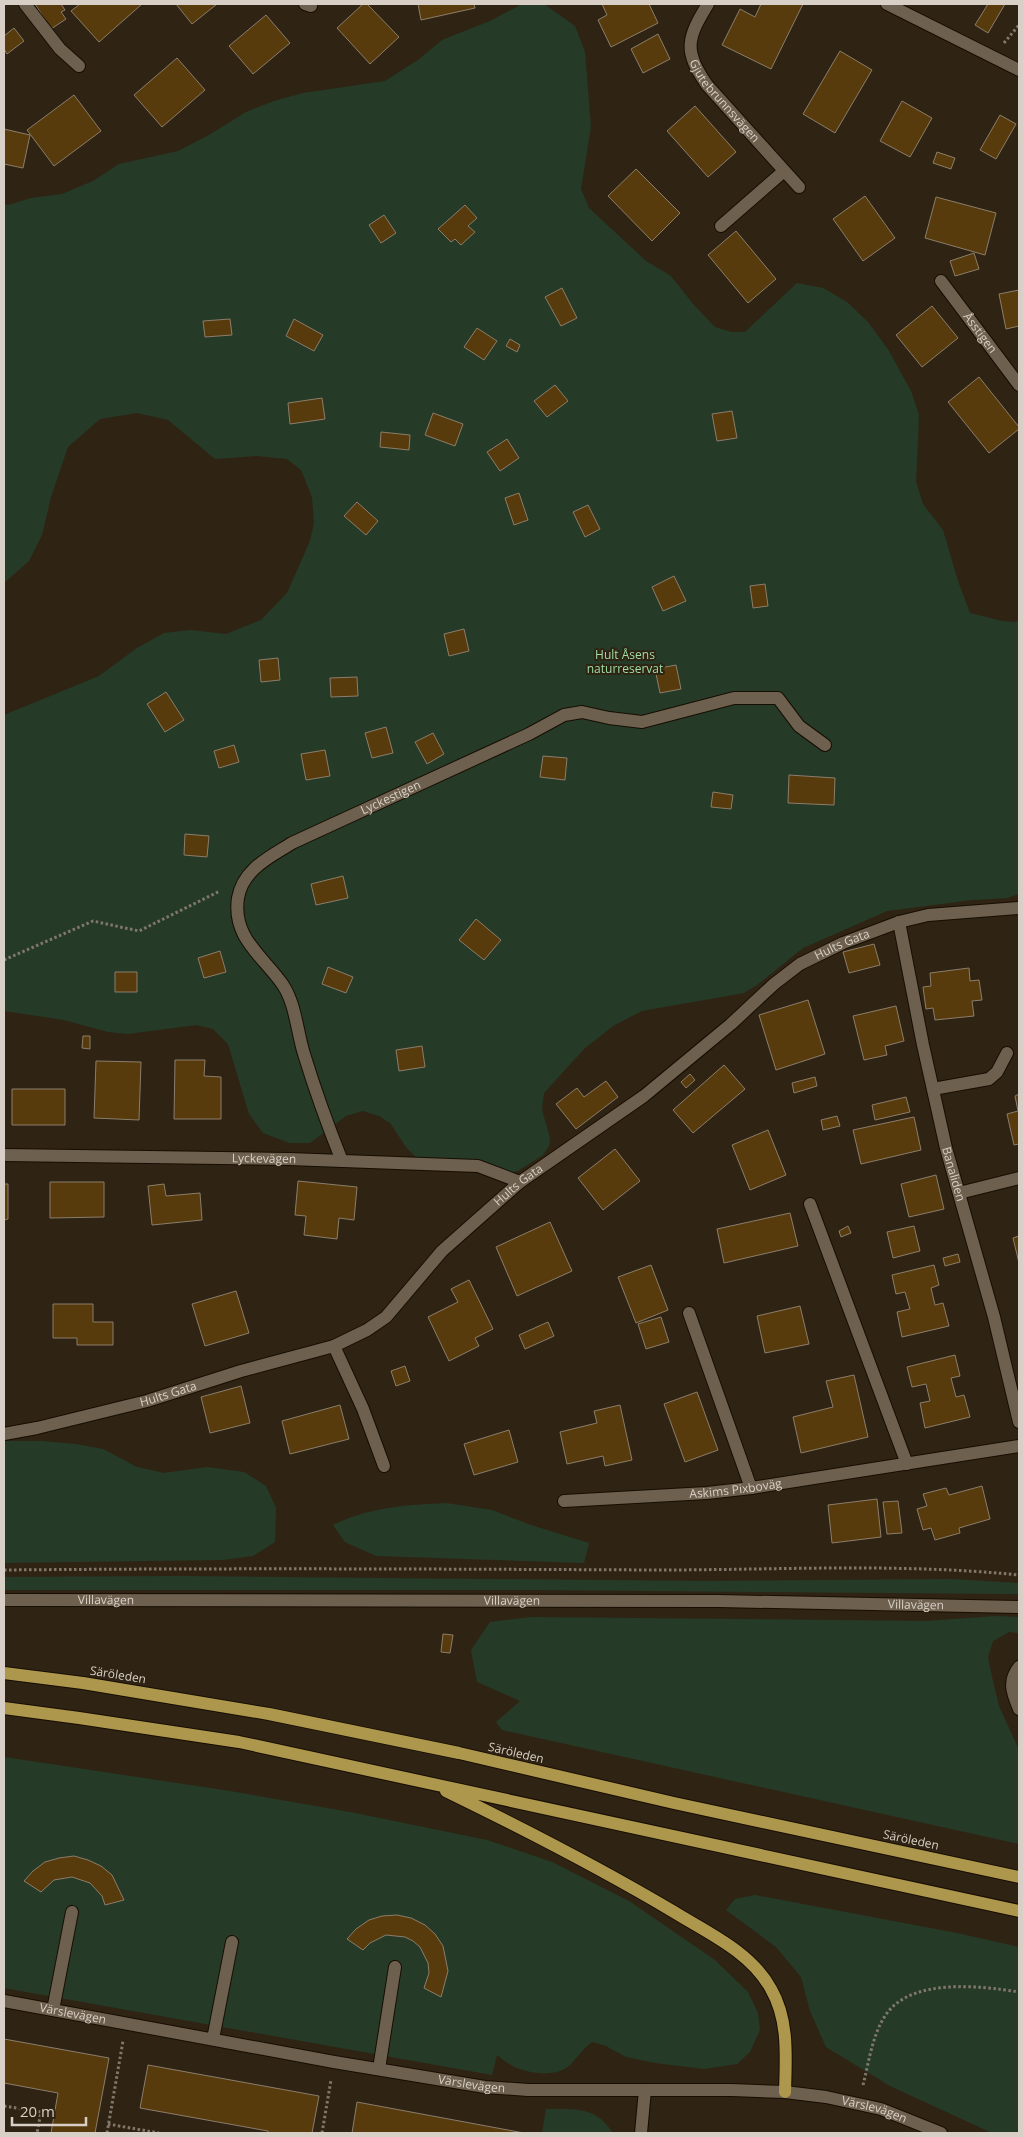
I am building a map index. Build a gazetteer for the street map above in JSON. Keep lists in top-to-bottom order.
{
  "streets": {
    "main road": ["Säröleden"],
    "street": [
      "Gjutebrunnsvägen",
      "Åsstigen",
      "Lyckestigen",
      "Hults Gata",
      "Lyckevägen",
      "Banaliden",
      "Askims Pixboväg",
      "Villavägen",
      "Värslevägen"
    ]
  },
  "crossings": [
    ["Hults Gata", "Lyckevägen"],
    ["Hults Gata", "Banaliden"]
  ],
  "parks": ["Hult Åsens naturreservat"],
  "scale_bar": "20 m"
}
